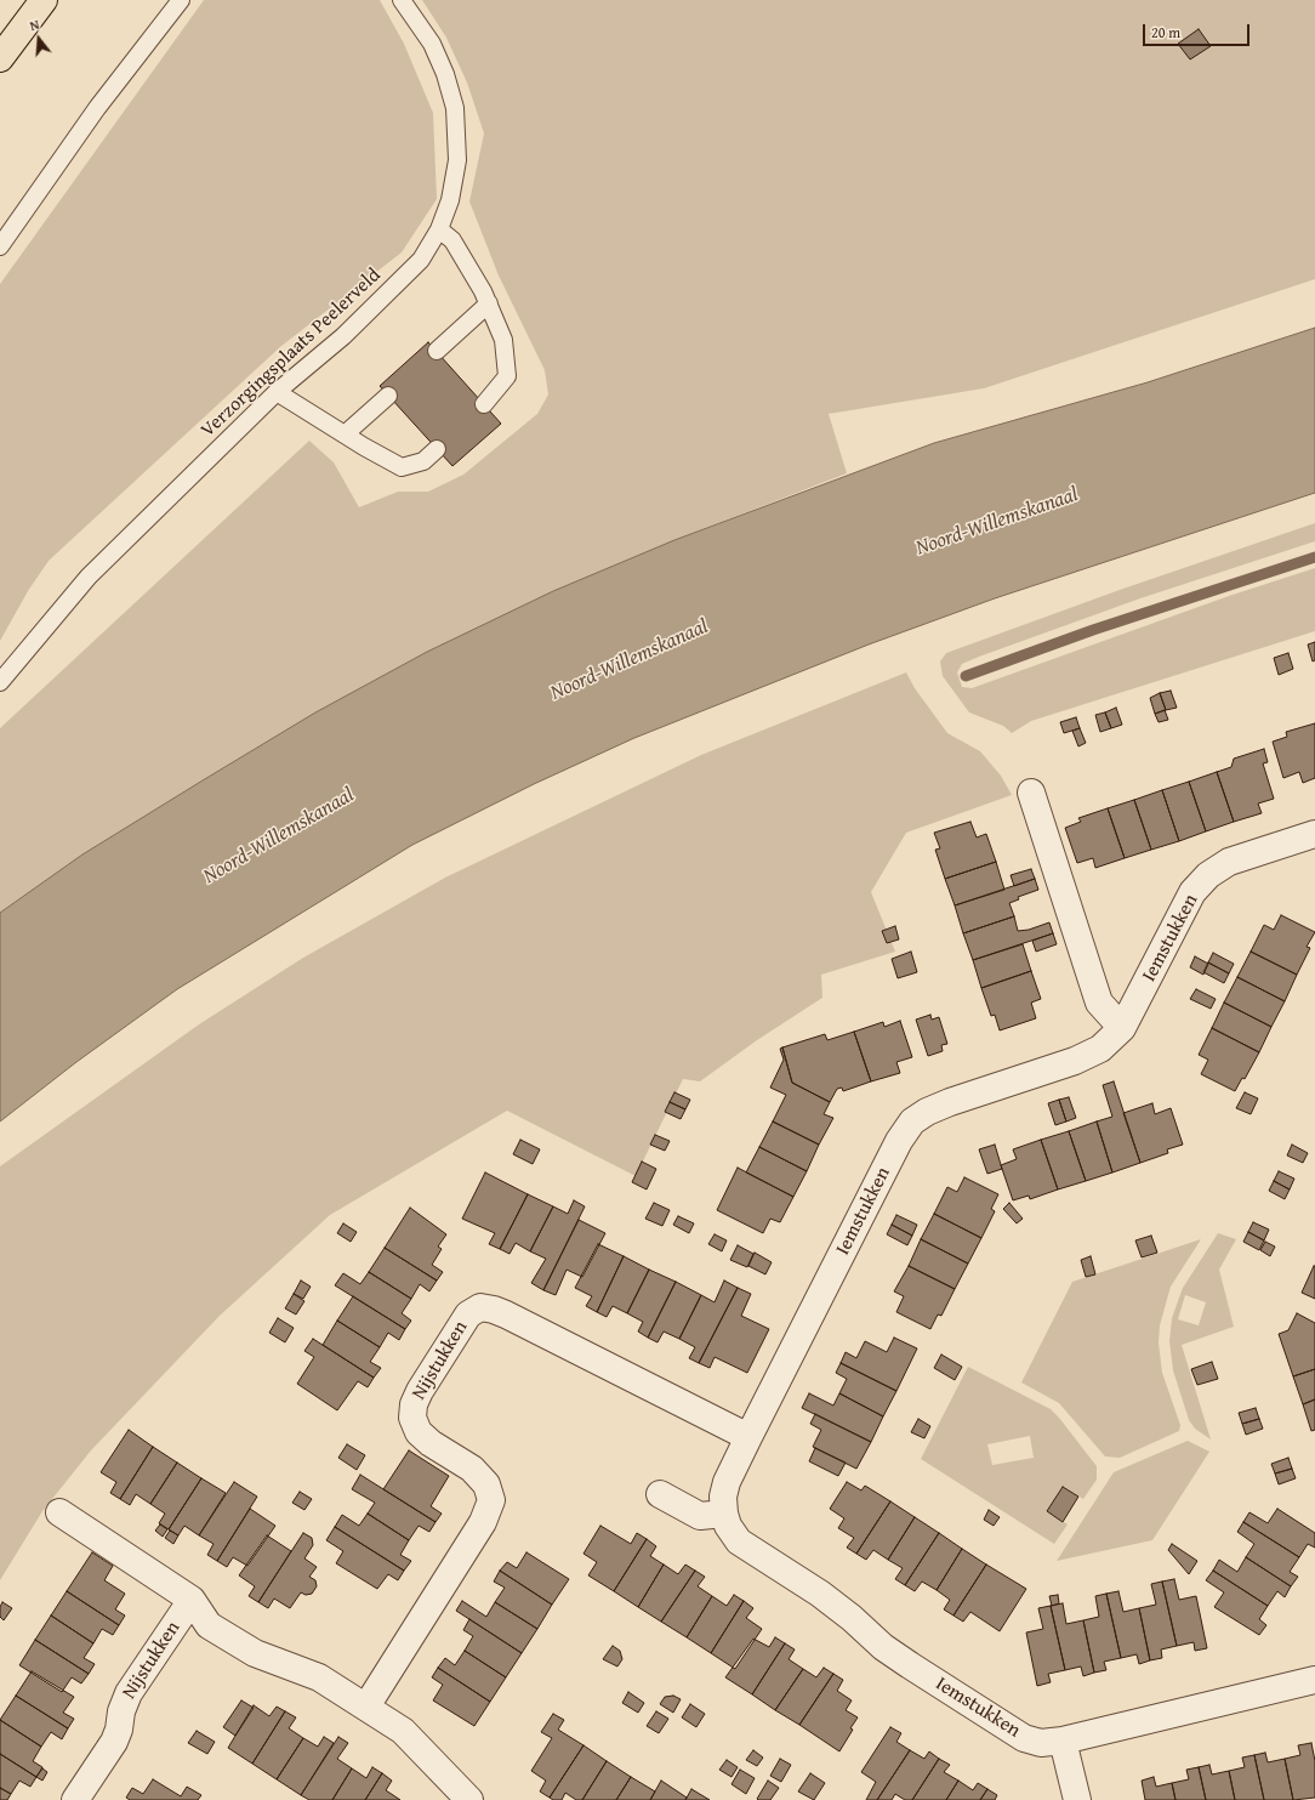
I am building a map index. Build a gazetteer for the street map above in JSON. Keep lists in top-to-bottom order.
{
  "streets": {
    "street": ["Iemstukken", "Nijstukken"],
    "lane": ["Verzorgingsplaats Peelerveld"]
  },
  "crossings": [
    ["Iemstukken", "Nijstukken"]
  ],
  "water": ["Noord-Willemskanaal"],
  "scale_bar": "20 m",
  "north": "top"
}
